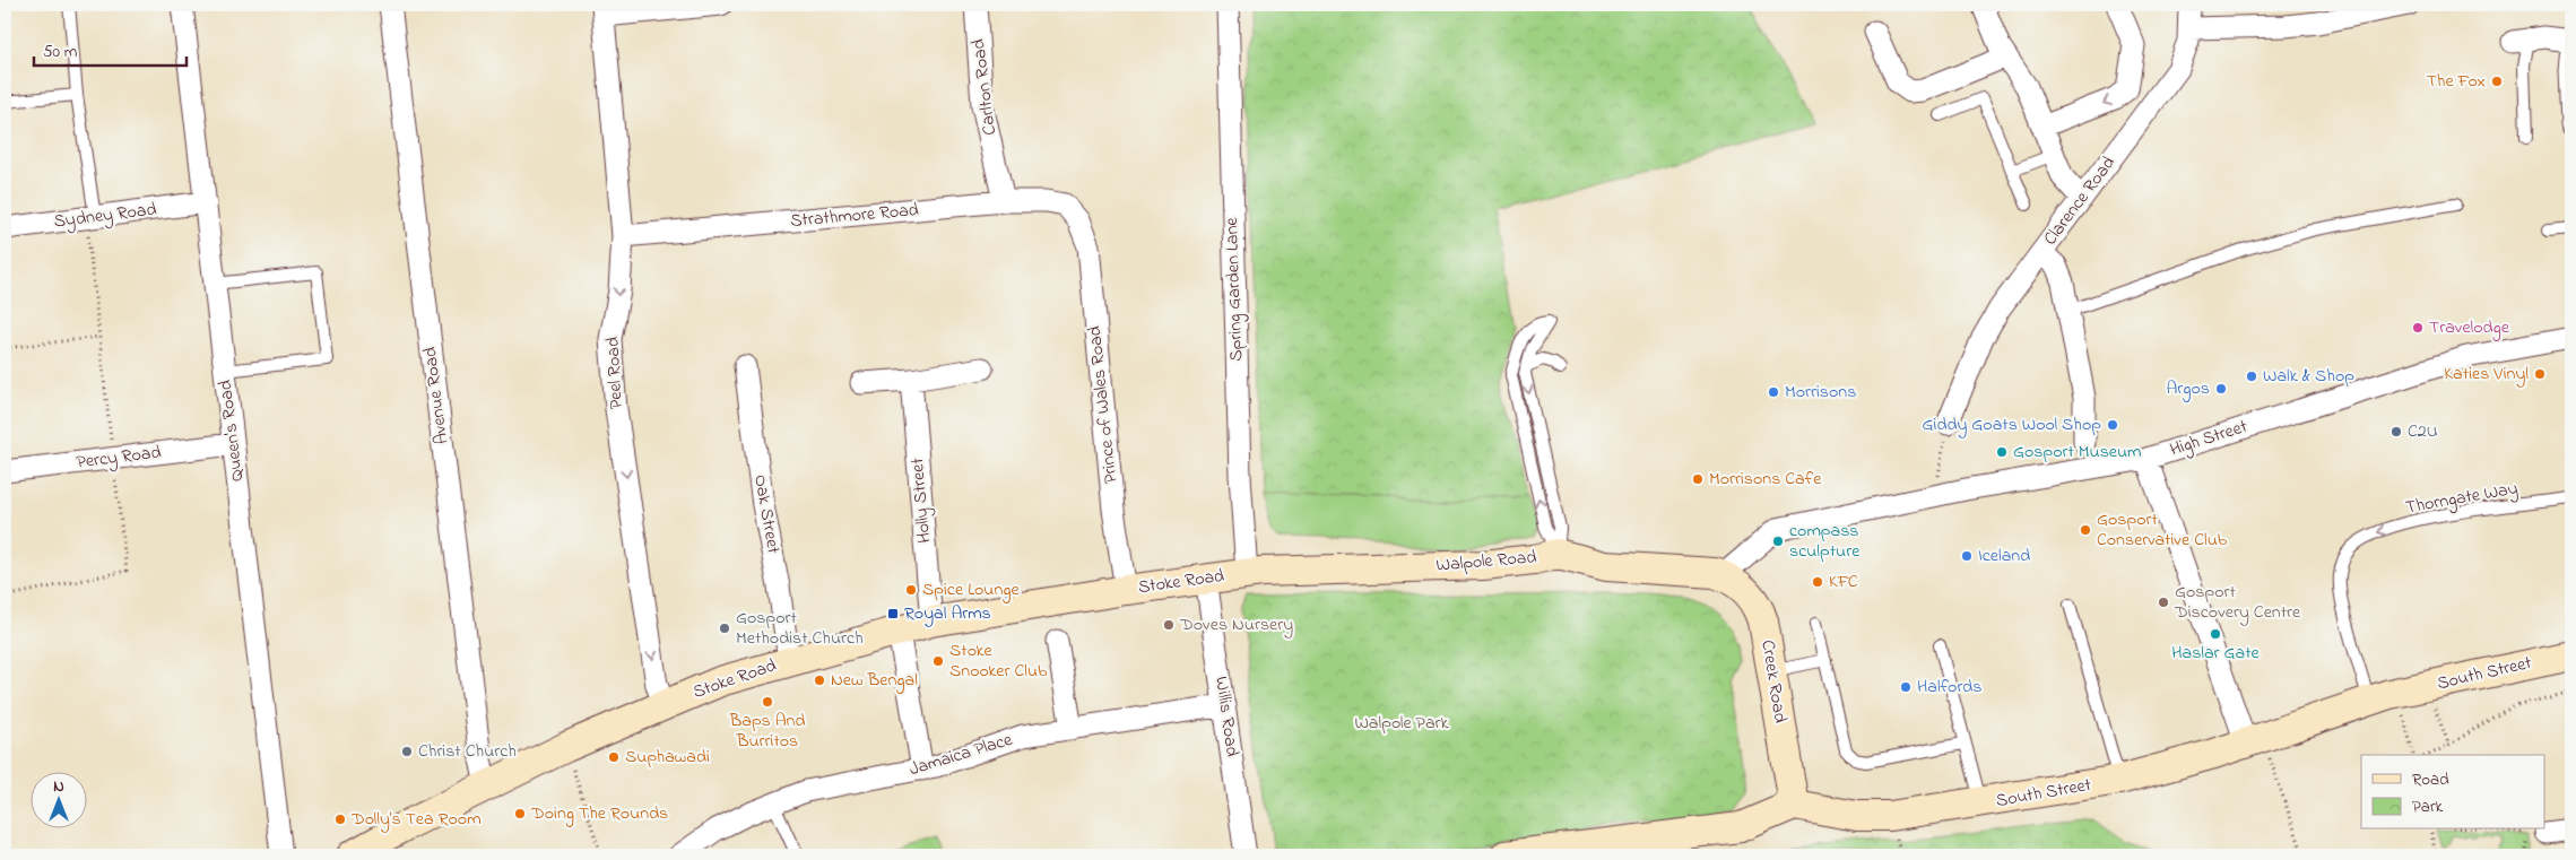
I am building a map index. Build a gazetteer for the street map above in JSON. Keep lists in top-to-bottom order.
{
  "streets": {
    "street": [
      "Carlton Road",
      "Clarence Road",
      "Sydney Road",
      "Strathmore Road",
      "Spring Garden Lane",
      "Peel Road",
      "Avenue Road",
      "Prince of Wales Road",
      "Queen's Road",
      "High Street",
      "Percy Road",
      "Holly Street",
      "Oak Street",
      "Walpole Road",
      "Stoke Road",
      "South Street",
      "Creek Road",
      "Willis Road",
      "Jamaica Place"
    ],
    "lane": ["Thorngate Way"]
  },
  "crossings": [
    ["Carlton Road", "Strathmore Road"],
    ["Sydney Road", "Queen's Road"],
    ["Strathmore Road", "Peel Road"],
    ["Strathmore Road", "Prince of Wales Road"],
    ["Spring Garden Lane", "Walpole Road"],
    ["Spring Garden Lane", "Stoke Road"],
    ["Peel Road", "Stoke Road"],
    ["Avenue Road", "Stoke Road"],
    ["Prince of Wales Road", "Stoke Road"],
    ["Queen's Road", "Percy Road"],
    ["High Street", "Walpole Road"],
    ["High Street", "Creek Road"],
    ["Thorngate Way", "South Street"],
    ["Holly Street", "Stoke Road"],
    ["Oak Street", "Stoke Road"],
    ["Walpole Road", "Stoke Road"],
    ["Walpole Road", "Creek Road"],
    ["Stoke Road", "Willis Road"],
    ["South Street", "Creek Road"],
    ["Willis Road", "Jamaica Place"]
  ],
  "one_way": ["Peel Road"],
  "parks": ["Walpole Park"],
  "places": {
    "other": [
      "The Fox",
      "Travelodge",
      "Katies Vinyl",
      "Walk & Shop",
      "Argos",
      "Morrisons",
      "Giddy Goats Wool Shop",
      "C2U",
      "Gosport Museum",
      "Morrisons Cafe",
      "Gosport Conservative Club",
      "compass sculpture",
      "Iceland",
      "KFC",
      "Spice Lounge",
      "Gosport Discovery Centre",
      "Doves Nursery",
      "Gosport Methodist Church",
      "Haslar Gate",
      "Stoke Snooker Club",
      "New Bengal",
      "Halfords",
      "Baps And Burritos",
      "Christ Church",
      "Suphawadi",
      "Doing The Rounds",
      "Dolly's Tea Room"
    ],
    "transit": ["Royal Arms"]
  },
  "legend": ["Road", "Park"],
  "scale_bar": "50 m",
  "north": "top"
}
